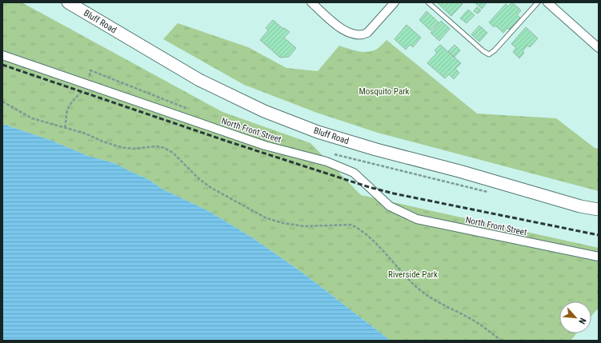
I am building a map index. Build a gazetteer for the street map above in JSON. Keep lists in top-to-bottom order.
{
  "streets": {
    "main road": ["Bluff Road"],
    "street": ["North Front Street"]
  },
  "parks": ["Mosquito Park", "Riverside Park"],
  "north": "bottom right"
}
